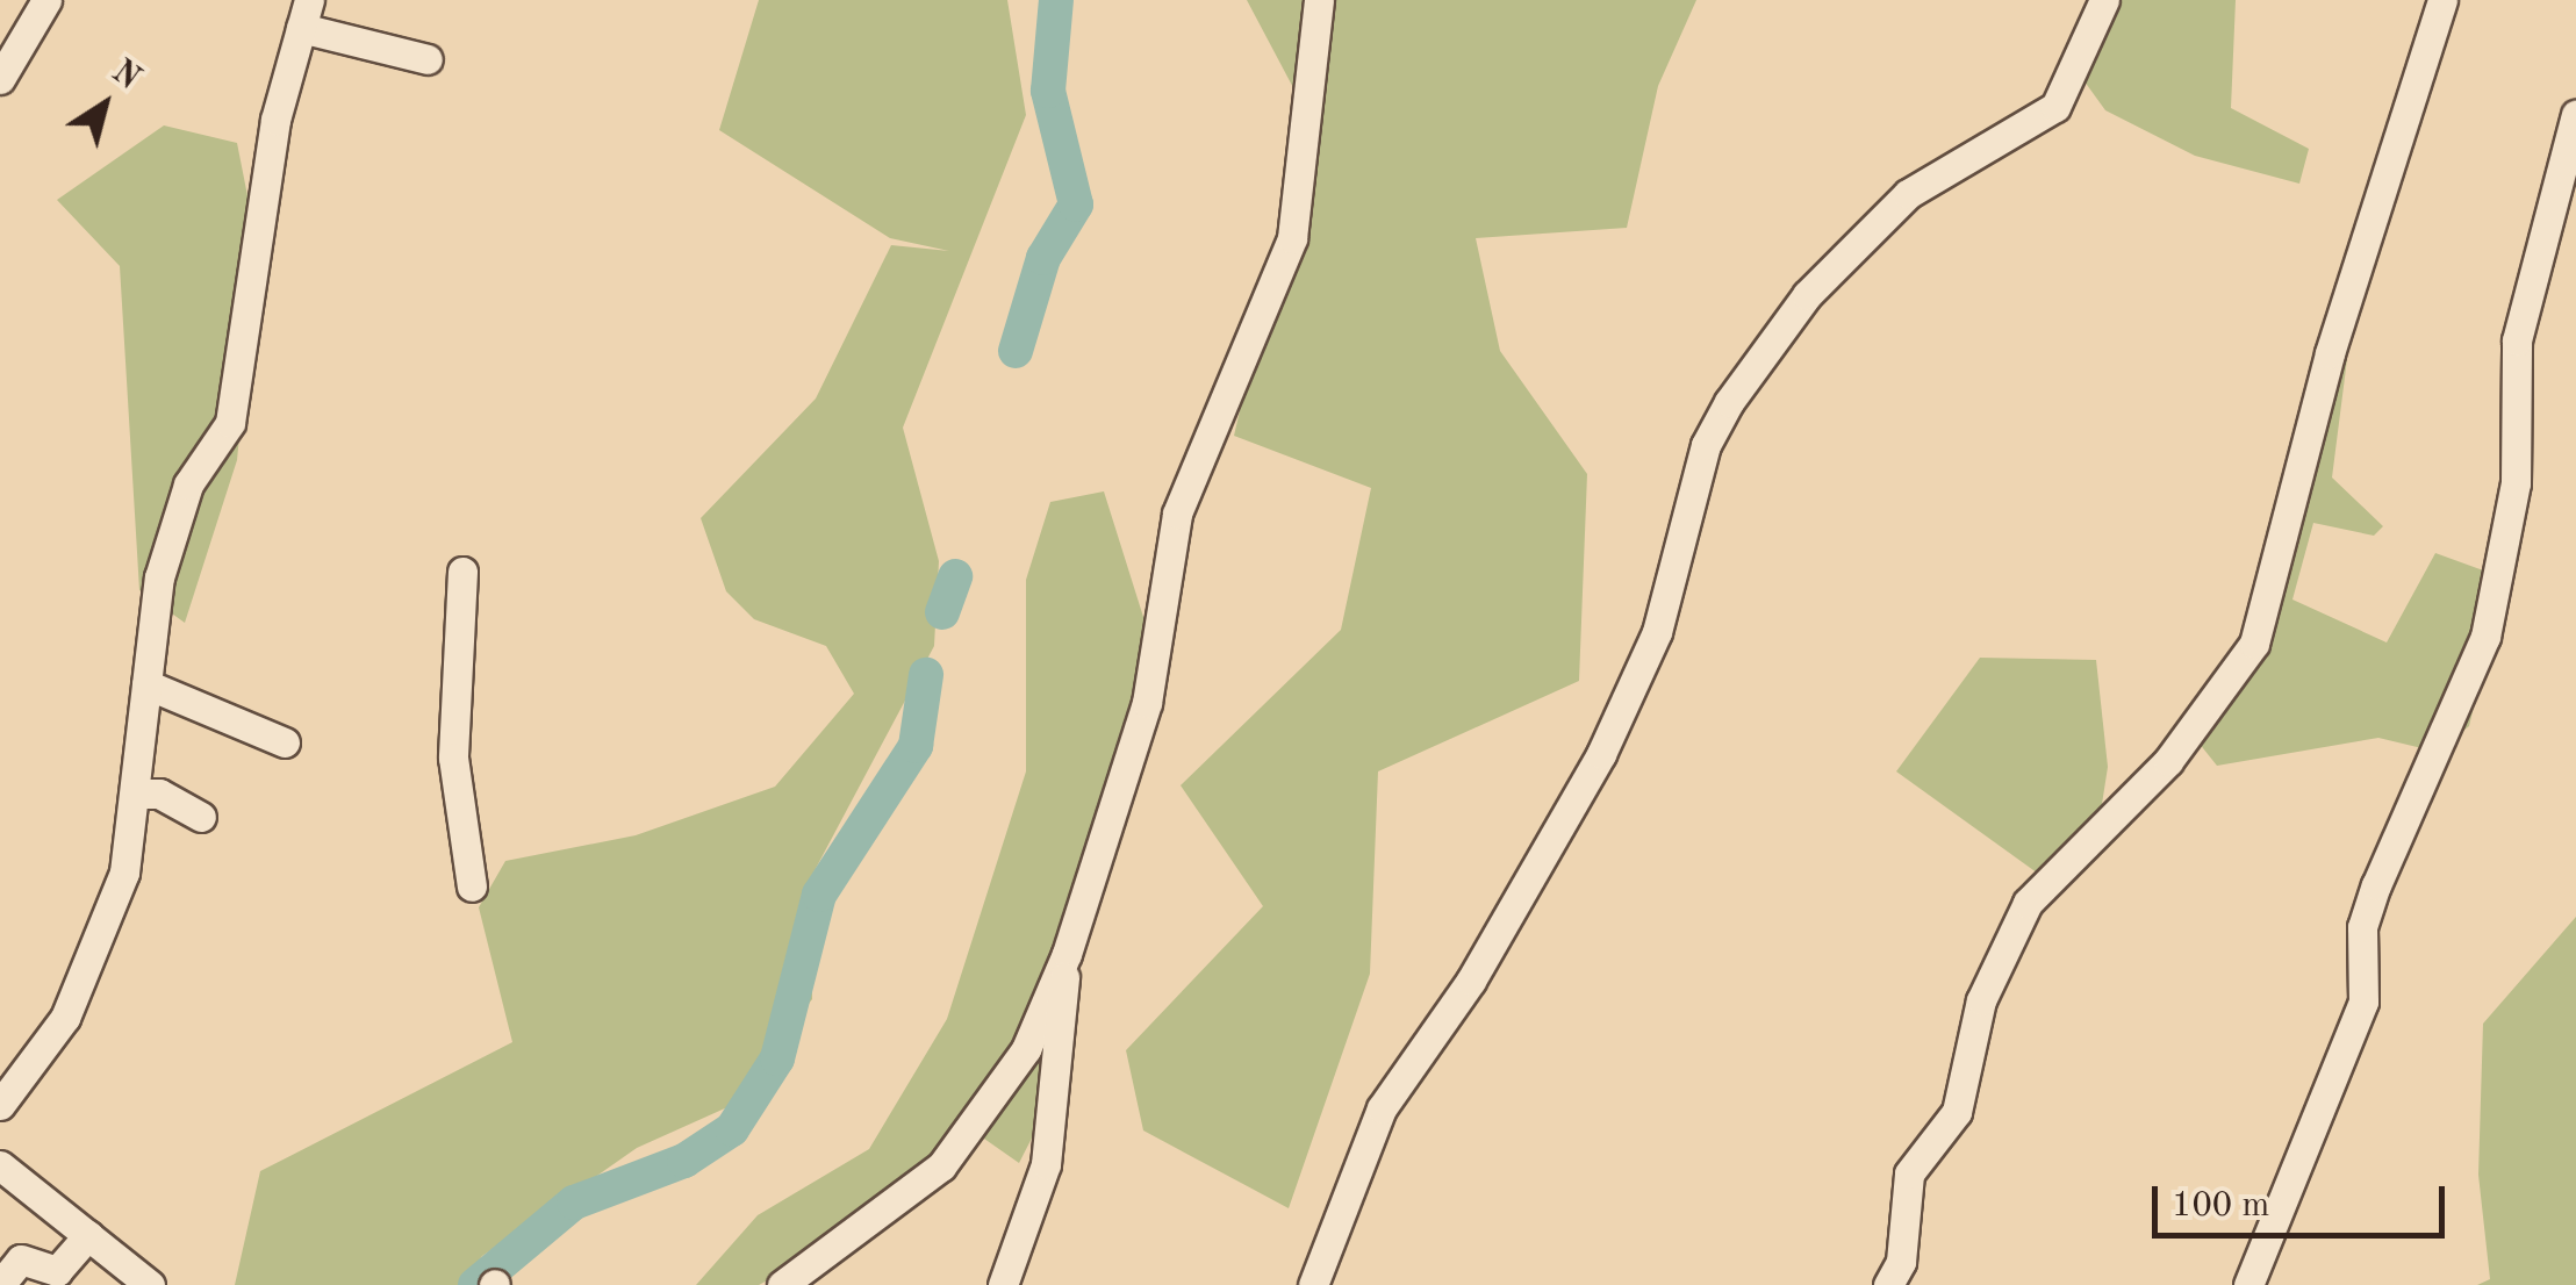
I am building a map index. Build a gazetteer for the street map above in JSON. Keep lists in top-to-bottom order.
{
  "scale_bar": "100 m",
  "north": "top right"
}
